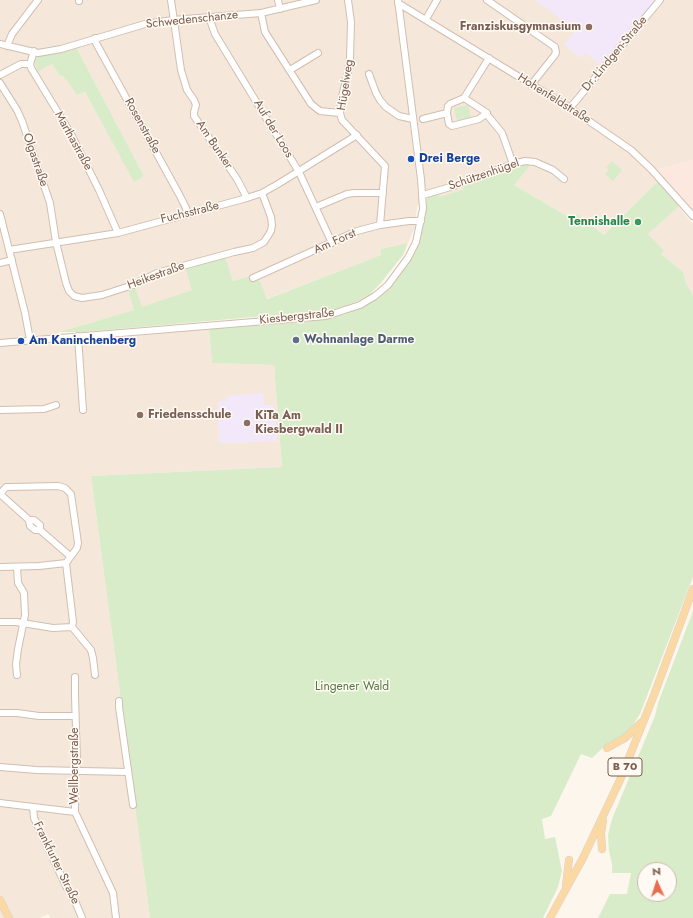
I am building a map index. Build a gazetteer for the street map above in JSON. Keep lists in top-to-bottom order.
{
  "streets": {
    "main road": ["B 70"],
    "street": [
      "Schwedenschanze",
      "Dr.-Lindgen-Straße",
      "Hügelweg",
      "Hohenfeldstraße",
      "Rosenstraße",
      "Auf der Loos",
      "Marthastraße",
      "Am Bunker",
      "Olgastraße",
      "Schützenhügel",
      "Fuchsstraße",
      "Am Forst",
      "Heikestraße",
      "Kiesbergstraße",
      "Wellbergstraße",
      "Frankfurter Straße"
    ]
  },
  "crossings": [
    ["Schwedenschanze", "Rosenstraße"],
    ["Schwedenschanze", "Auf der Loos"],
    ["Schwedenschanze", "Am Bunker"],
    ["Dr.-Lindgen-Straße", "Hohenfeldstraße"],
    ["Hügelweg", "Fuchsstraße"],
    ["Hügelweg", "Am Forst"],
    ["Hohenfeldstraße", "Kiesbergstraße"],
    ["Rosenstraße", "Fuchsstraße"],
    ["Auf der Loos", "Fuchsstraße"],
    ["Auf der Loos", "Am Forst"],
    ["Marthastraße", "Fuchsstraße"],
    ["Am Bunker", "Fuchsstraße"],
    ["Olgastraße", "Fuchsstraße"],
    ["Olgastraße", "Heikestraße"],
    ["Schützenhügel", "Kiesbergstraße"],
    ["Fuchsstraße", "Heikestraße"],
    ["Am Forst", "Kiesbergstraße"]
  ],
  "parks": ["Lingener Wald"],
  "places": [
    "Franziskusgymnasium",
    "Drei Berge",
    "Tennishalle",
    "Wohnanlage Darme",
    "Am Kaninchenberg",
    "Friedensschule",
    "KiTa Am Kiesbergwald II"
  ],
  "north": "top"
}
